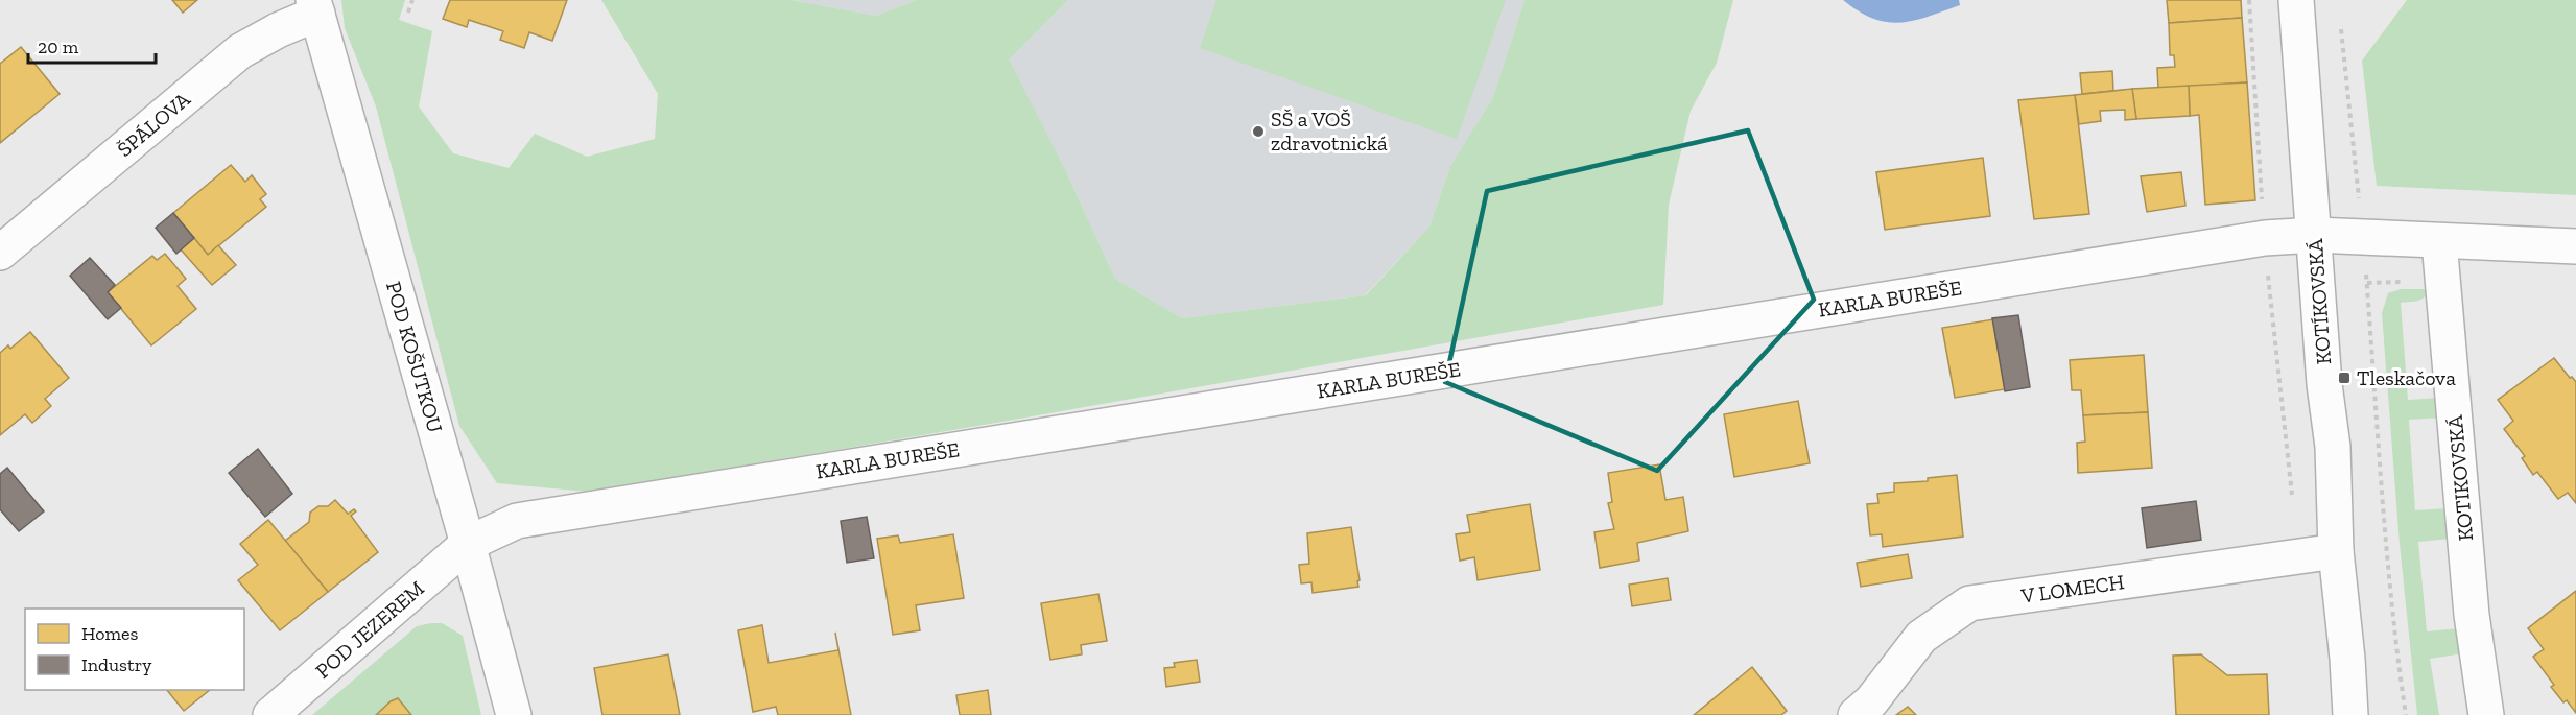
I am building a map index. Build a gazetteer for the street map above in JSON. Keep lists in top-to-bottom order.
{
  "streets": {
    "street": [
      "ŠPÁLOVA",
      "KARLA BUREŠE",
      "KOTÍKOVSKÁ",
      "POD KOŠUTKOU",
      "KOTIKOVSKÁ",
      "V LOMECH",
      "POD JEZEREM"
    ]
  },
  "crossings": [
    ["ŠPÁLOVA", "POD KOŠUTKOU"],
    ["KARLA BUREŠE", "KOTÍKOVSKÁ"],
    ["KARLA BUREŠE", "POD KOŠUTKOU"],
    ["KARLA BUREŠE", "POD JEZEREM"],
    ["KOTÍKOVSKÁ", "V LOMECH"],
    ["POD KOŠUTKOU", "POD JEZEREM"]
  ],
  "places": {
    "other": ["SŠ a VOŠ zdravotnická"],
    "transit": ["Tleskačova"]
  },
  "legend": ["Homes", "Industry"],
  "scale_bar": "20 m"
}
